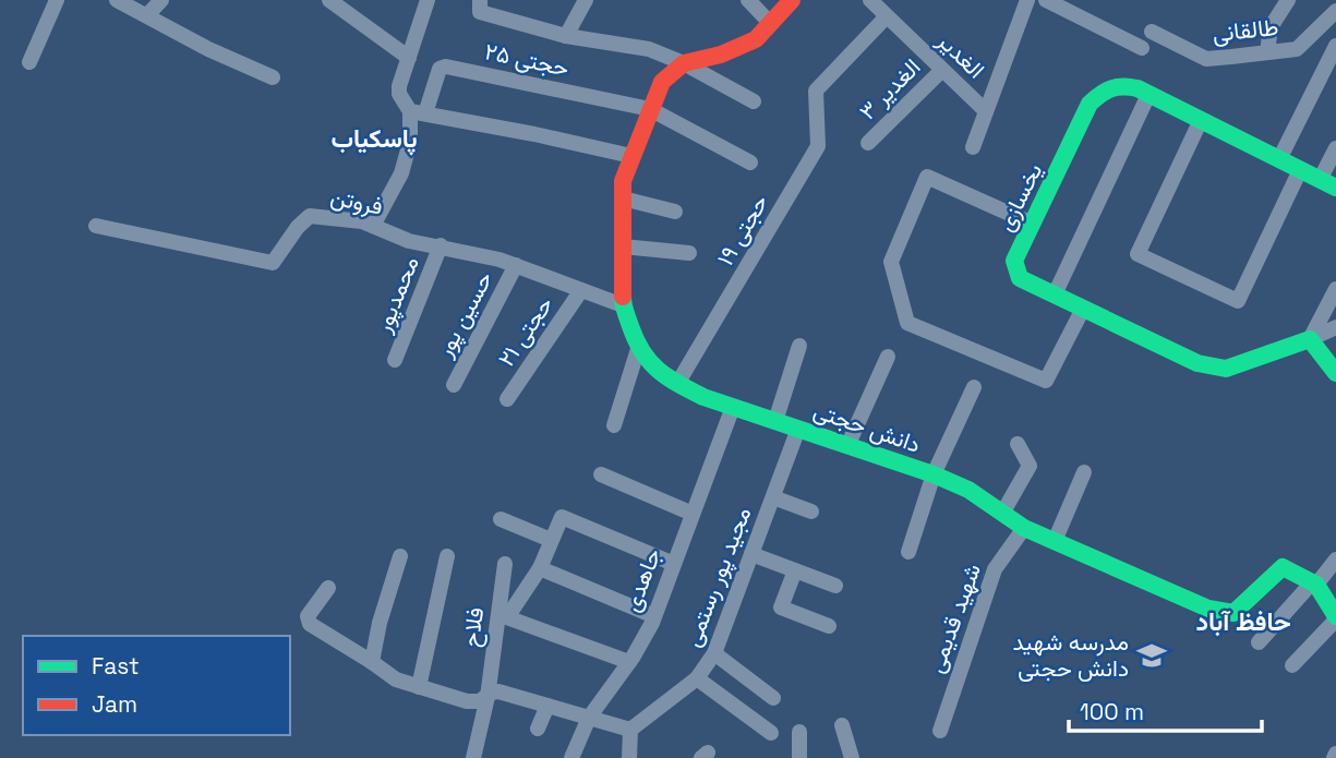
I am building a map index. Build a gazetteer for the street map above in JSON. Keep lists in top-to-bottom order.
{
  "streets": {
    "street": [
      "طالقانی",
      "الغدیر",
      "حجتی ۲۵",
      "الغدیر ۳",
      "یخسازی",
      "فروتن",
      "حجتی ۱۹",
      "محمدپور",
      "حسین پور",
      "حجتی ۲۱",
      "دانش حجتی",
      "مجید پور رستمی",
      "جاهدی",
      "شهید قدیمی",
      "فلاح"
    ]
  },
  "crossings": [
    ["الغدیر", "الغدیر ۳"],
    ["الغدیر", "حجتی ۱۹"],
    ["حجتی ۲۵", "دانش حجتی"],
    ["فروتن", "محمدپور"],
    ["فروتن", "حسین پور"],
    ["فروتن", "حجتی ۲۱"],
    ["فروتن", "دانش حجتی"],
    ["حجتی ۱۹", "دانش حجتی"],
    ["دانش حجتی", "مجید پور رستمی"],
    ["دانش حجتی", "جاهدی"],
    ["دانش حجتی", "شهید قدیمی"]
  ],
  "districts": ["پاسکیاب", "حافظ آباد"],
  "places": {
    "school or university": ["مدرسه شهید دانش حجتی"]
  },
  "legend": ["Fast", "Jam"],
  "scale_bar": "100 m"
}
